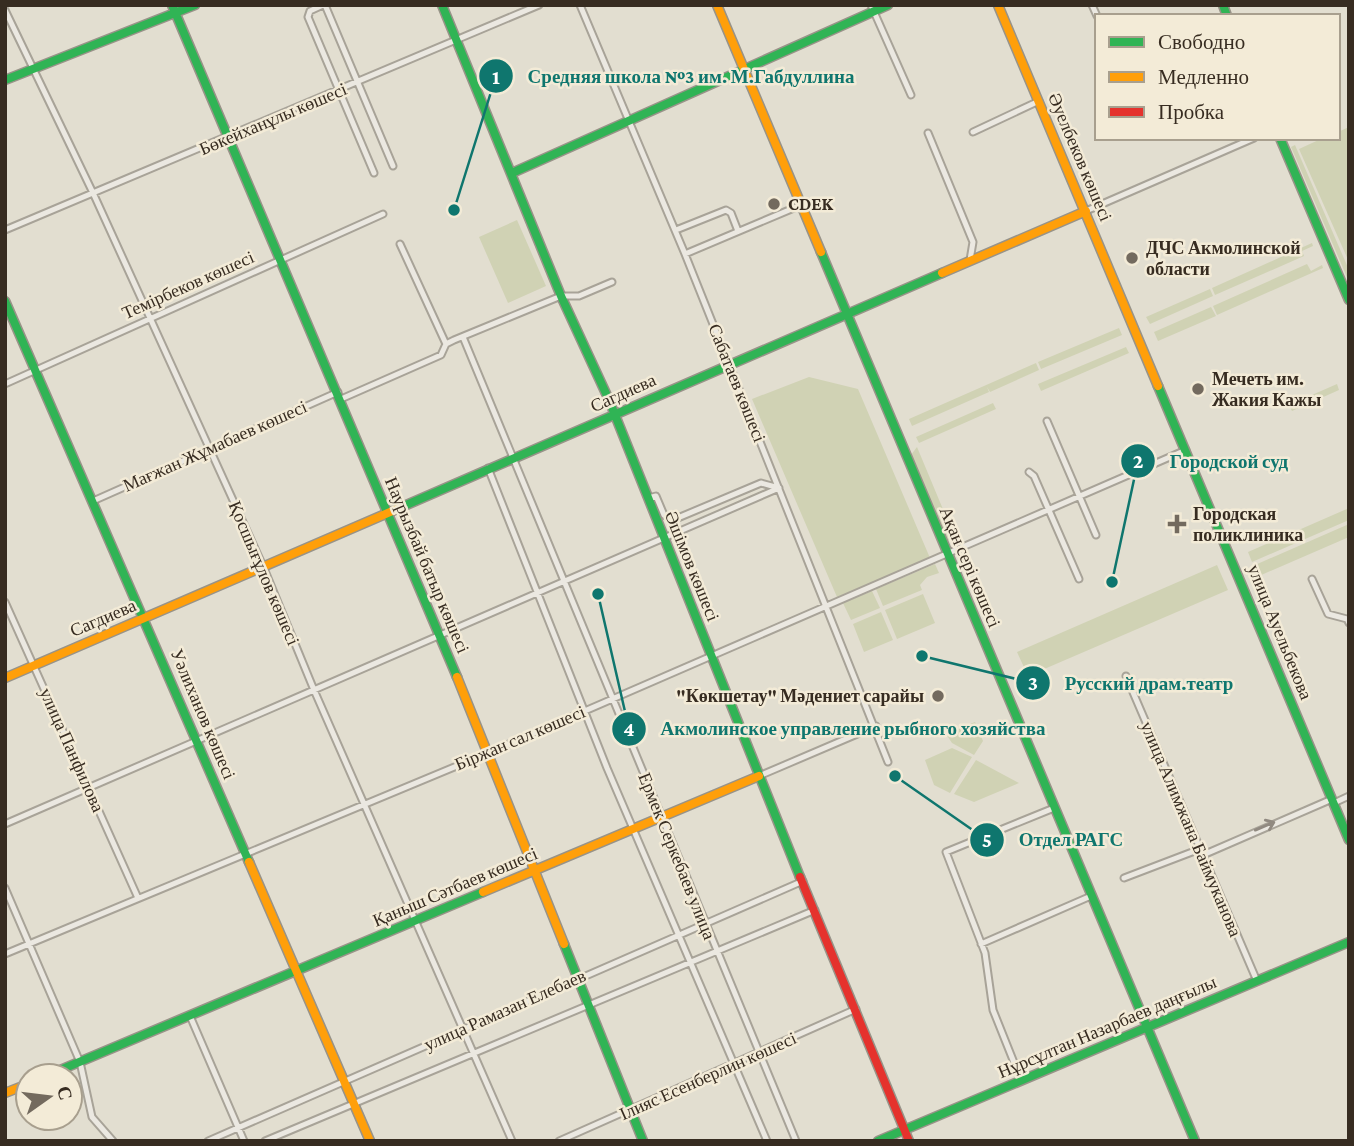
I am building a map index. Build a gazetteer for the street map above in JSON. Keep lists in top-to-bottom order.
{
  "streets": {
    "main road": [
      "Әуелбеков көшесі",
      "Сагдиева",
      "Наурызбай батыр көшесі",
      "Әшімов көшесі",
      "Ақан сері көшесі",
      "улица Ауельбекова",
      "Уәлиханов көшесі",
      "Қаныш Сәтбаев көшесі",
      "Нұрсұлтан Назарбаев даңғылы"
    ],
    "street": [
      "Бөкейханұлы көшесі",
      "Темірбеков көшесі",
      "Сабатаев көшесі",
      "Мағжан Жұмабаев көшесі",
      "Қосшығұлов көшесі",
      "Біржан сал көшесі",
      "улица Панфилова",
      "улица Алимжана Баймуканова",
      "Ермек Серкебаев улица",
      "улица Рамазан Елебаев",
      "Ілияс Есенберлин көшесі"
    ]
  },
  "crossings": [
    ["Бөкейханұлы көшесі", "Наурызбай батыр көшесі"],
    ["Бөкейханұлы көшесі", "Әшімов көшесі"],
    ["Бөкейханұлы көшесі", "Қосшығұлов көшесі"],
    ["Әуелбеков көшесі", "Сагдиева"],
    ["Әуелбеков көшесі", "улица Ауельбекова"],
    ["Темірбеков көшесі", "Наурызбай батыр көшесі"],
    ["Темірбеков көшесі", "Қосшығұлов көшесі"],
    ["Темірбеков көшесі", "Уәлиханов көшесі"],
    ["Сабатаев көшесі", "Сагдиева"],
    ["Сабатаев көшесі", "Біржан сал көшесі"],
    ["Сабатаев көшесі", "Қаныш Сәтбаев көшесі"],
    ["Сагдиева", "Наурызбай батыр көшесі"],
    ["Сагдиева", "Әшімов көшесі"],
    ["Сагдиева", "Ақан сері көшесі"],
    ["Сагдиева", "Қосшығұлов көшесі"],
    ["Сагдиева", "Уәлиханов көшесі"],
    ["Сагдиева", "улица Панфилова"],
    ["Сагдиева", "Ермек Серкебаев улица"],
    ["Мағжан Жұмабаев көшесі", "Наурызбай батыр көшесі"],
    ["Мағжан Жұмабаев көшесі", "Әшімов көшесі"],
    ["Мағжан Жұмабаев көшесі", "Қосшығұлов көшесі"],
    ["Мағжан Жұмабаев көшесі", "Уәлиханов көшесі"],
    ["Мағжан Жұмабаев көшесі", "Ермек Серкебаев улица"],
    ["Наурызбай батыр көшесі", "Біржан сал көшесі"],
    ["Наурызбай батыр көшесі", "Қаныш Сәтбаев көшесі"],
    ["Наурызбай батыр көшесі", "улица Рамазан Елебаев"],
    ["Наурызбай батыр көшесі", "Ілияс Есенберлин көшесі"],
    ["Әшімов көшесі", "Біржан сал көшесі"],
    ["Әшімов көшесі", "Қаныш Сәтбаев көшесі"],
    ["Әшімов көшесі", "улица Рамазан Елебаев"],
    ["Әшімов көшесі", "Нұрсұлтан Назарбаев даңғылы"],
    ["Әшімов көшесі", "Ілияс Есенберлин көшесі"],
    ["Ақан сері көшесі", "Біржан сал көшесі"],
    ["Ақан сері көшесі", "Нұрсұлтан Назарбаев даңғылы"],
    ["Қосшығұлов көшесі", "Біржан сал көшесі"],
    ["Қосшығұлов көшесі", "Қаныш Сәтбаев көшесі"],
    ["Қосшығұлов көшесі", "улица Рамазан Елебаев"],
    ["улица Ауельбекова", "Біржан сал көшесі"],
    ["Уәлиханов көшесі", "Біржан сал көшесі"],
    ["Уәлиханов көшесі", "Қаныш Сәтбаев көшесі"],
    ["Уәлиханов көшесі", "улица Рамазан Елебаев"],
    ["Біржан сал көшесі", "улица Панфилова"],
    ["Біржан сал көшесі", "Ермек Серкебаев улица"],
    ["улица Алимжана Баймуканова", "Нұрсұлтан Назарбаев даңғылы"],
    ["Ермек Серкебаев улица", "Қаныш Сәтбаев көшесі"],
    ["Ермек Серкебаев улица", "улица Рамазан Елебаев"],
    ["Ермек Серкебаев улица", "Ілияс Есенберлин көшесі"]
  ],
  "places": {
    "other": [
      "CDEK",
      "Средняя школа №3 им. М.Габдуллина",
      "ДЧС Акмолинской области",
      "Мечеть им. Жакия Кажы",
      "Городской суд",
      "Акмолинское управление рыбного хозяйства",
      "Русский драм.театр",
      "\"Көкшетау\" Мәдениет сарайы",
      "Отдел РАГС"
    ],
    "health": ["Городская поликлиника"]
  },
  "legend": ["Свободно", "Медленно", "Пробка"],
  "north": "right"
}
